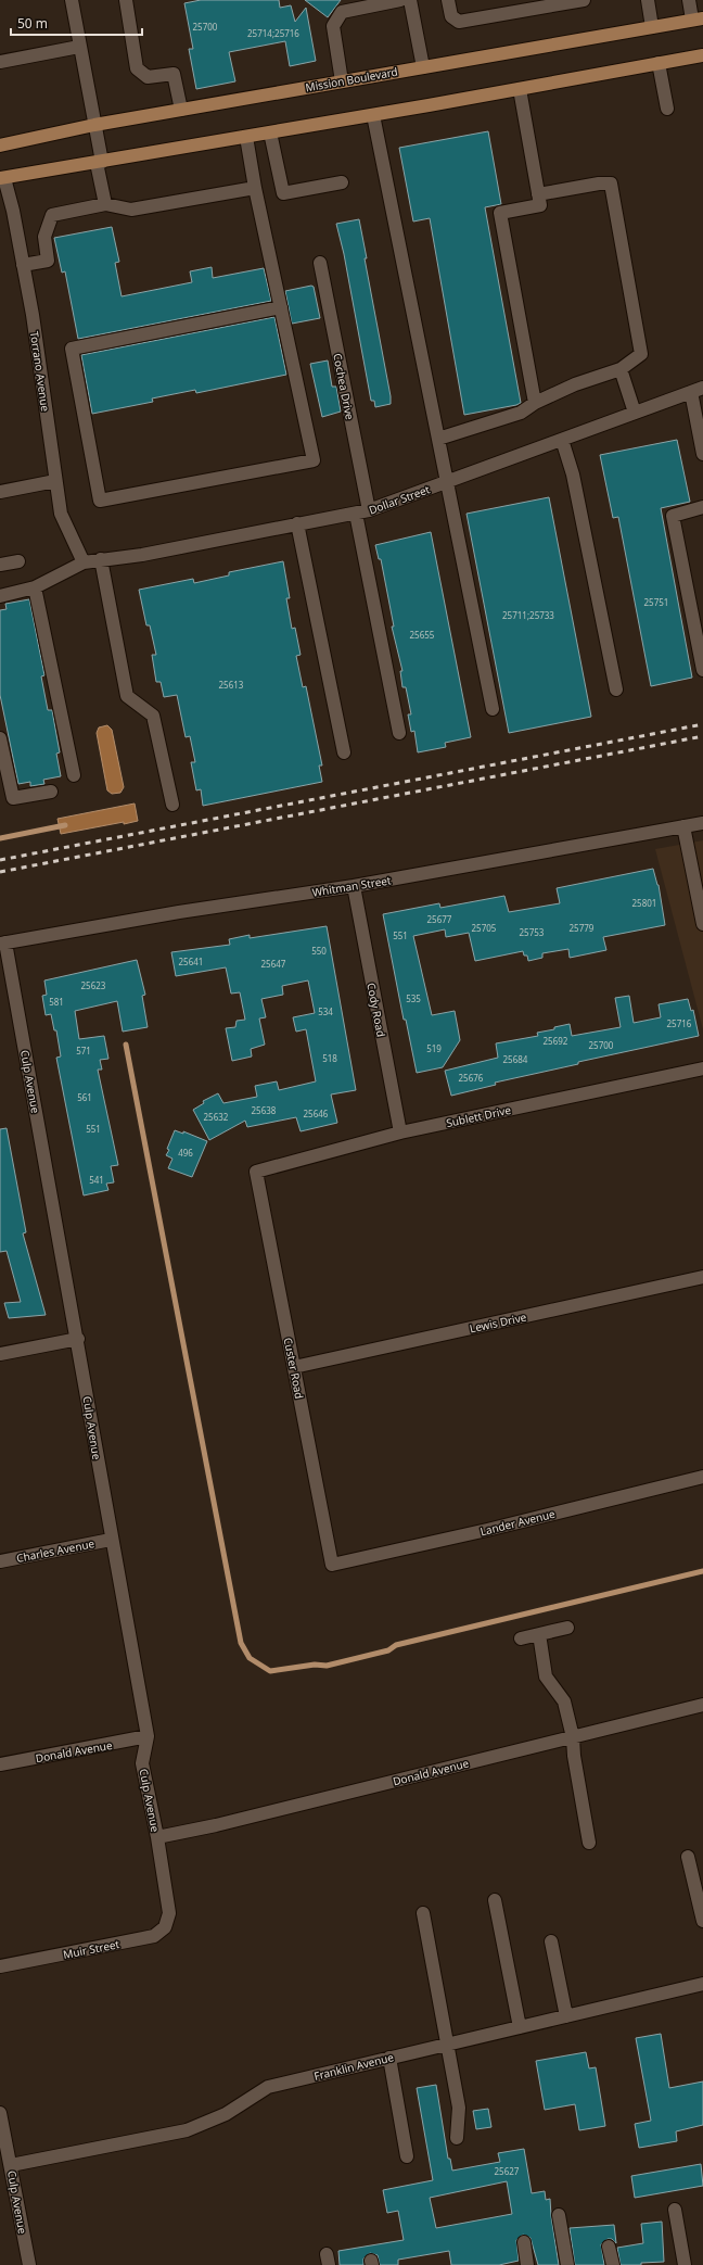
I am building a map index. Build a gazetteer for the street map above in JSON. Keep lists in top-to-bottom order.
{
  "streets": {
    "main road": ["Mission Boulevard"],
    "street": [
      "Torrano Avenue",
      "Cochea Drive",
      "Dollar Street",
      "Whitman Street",
      "Cody Road",
      "Culp Avenue",
      "Sublett Drive",
      "Lewis Drive",
      "Custer Road",
      "Lander Avenue",
      "Charles Avenue",
      "Donald Avenue",
      "Muir Street",
      "Franklin Avenue"
    ]
  },
  "crossings": [
    ["Torrano Avenue", "Dollar Street"],
    ["Cochea Drive", "Dollar Street"],
    ["Whitman Street", "Cody Road"],
    ["Whitman Street", "Culp Avenue"],
    ["Cody Road", "Sublett Drive"],
    ["Culp Avenue", "Charles Avenue"],
    ["Culp Avenue", "Donald Avenue"],
    ["Culp Avenue", "Muir Street"],
    ["Culp Avenue", "Franklin Avenue"],
    ["Sublett Drive", "Custer Road"],
    ["Lewis Drive", "Custer Road"],
    ["Custer Road", "Lander Avenue"]
  ],
  "house_numbers": [
    "25700",
    "25714;25716",
    "25751",
    "25711;25733",
    "25655",
    "25613",
    "25801",
    "25677",
    "25705",
    "25779",
    "25753",
    "551",
    "550",
    "25641",
    "25647",
    "25623",
    "535",
    "581",
    "534",
    "25716",
    "25692",
    "25700",
    "519",
    "571",
    "518",
    "25684",
    "25676",
    "561",
    "25638",
    "25646",
    "25632",
    "551",
    "496",
    "541",
    "25627"
  ],
  "scale_bar": "50 m"
}
